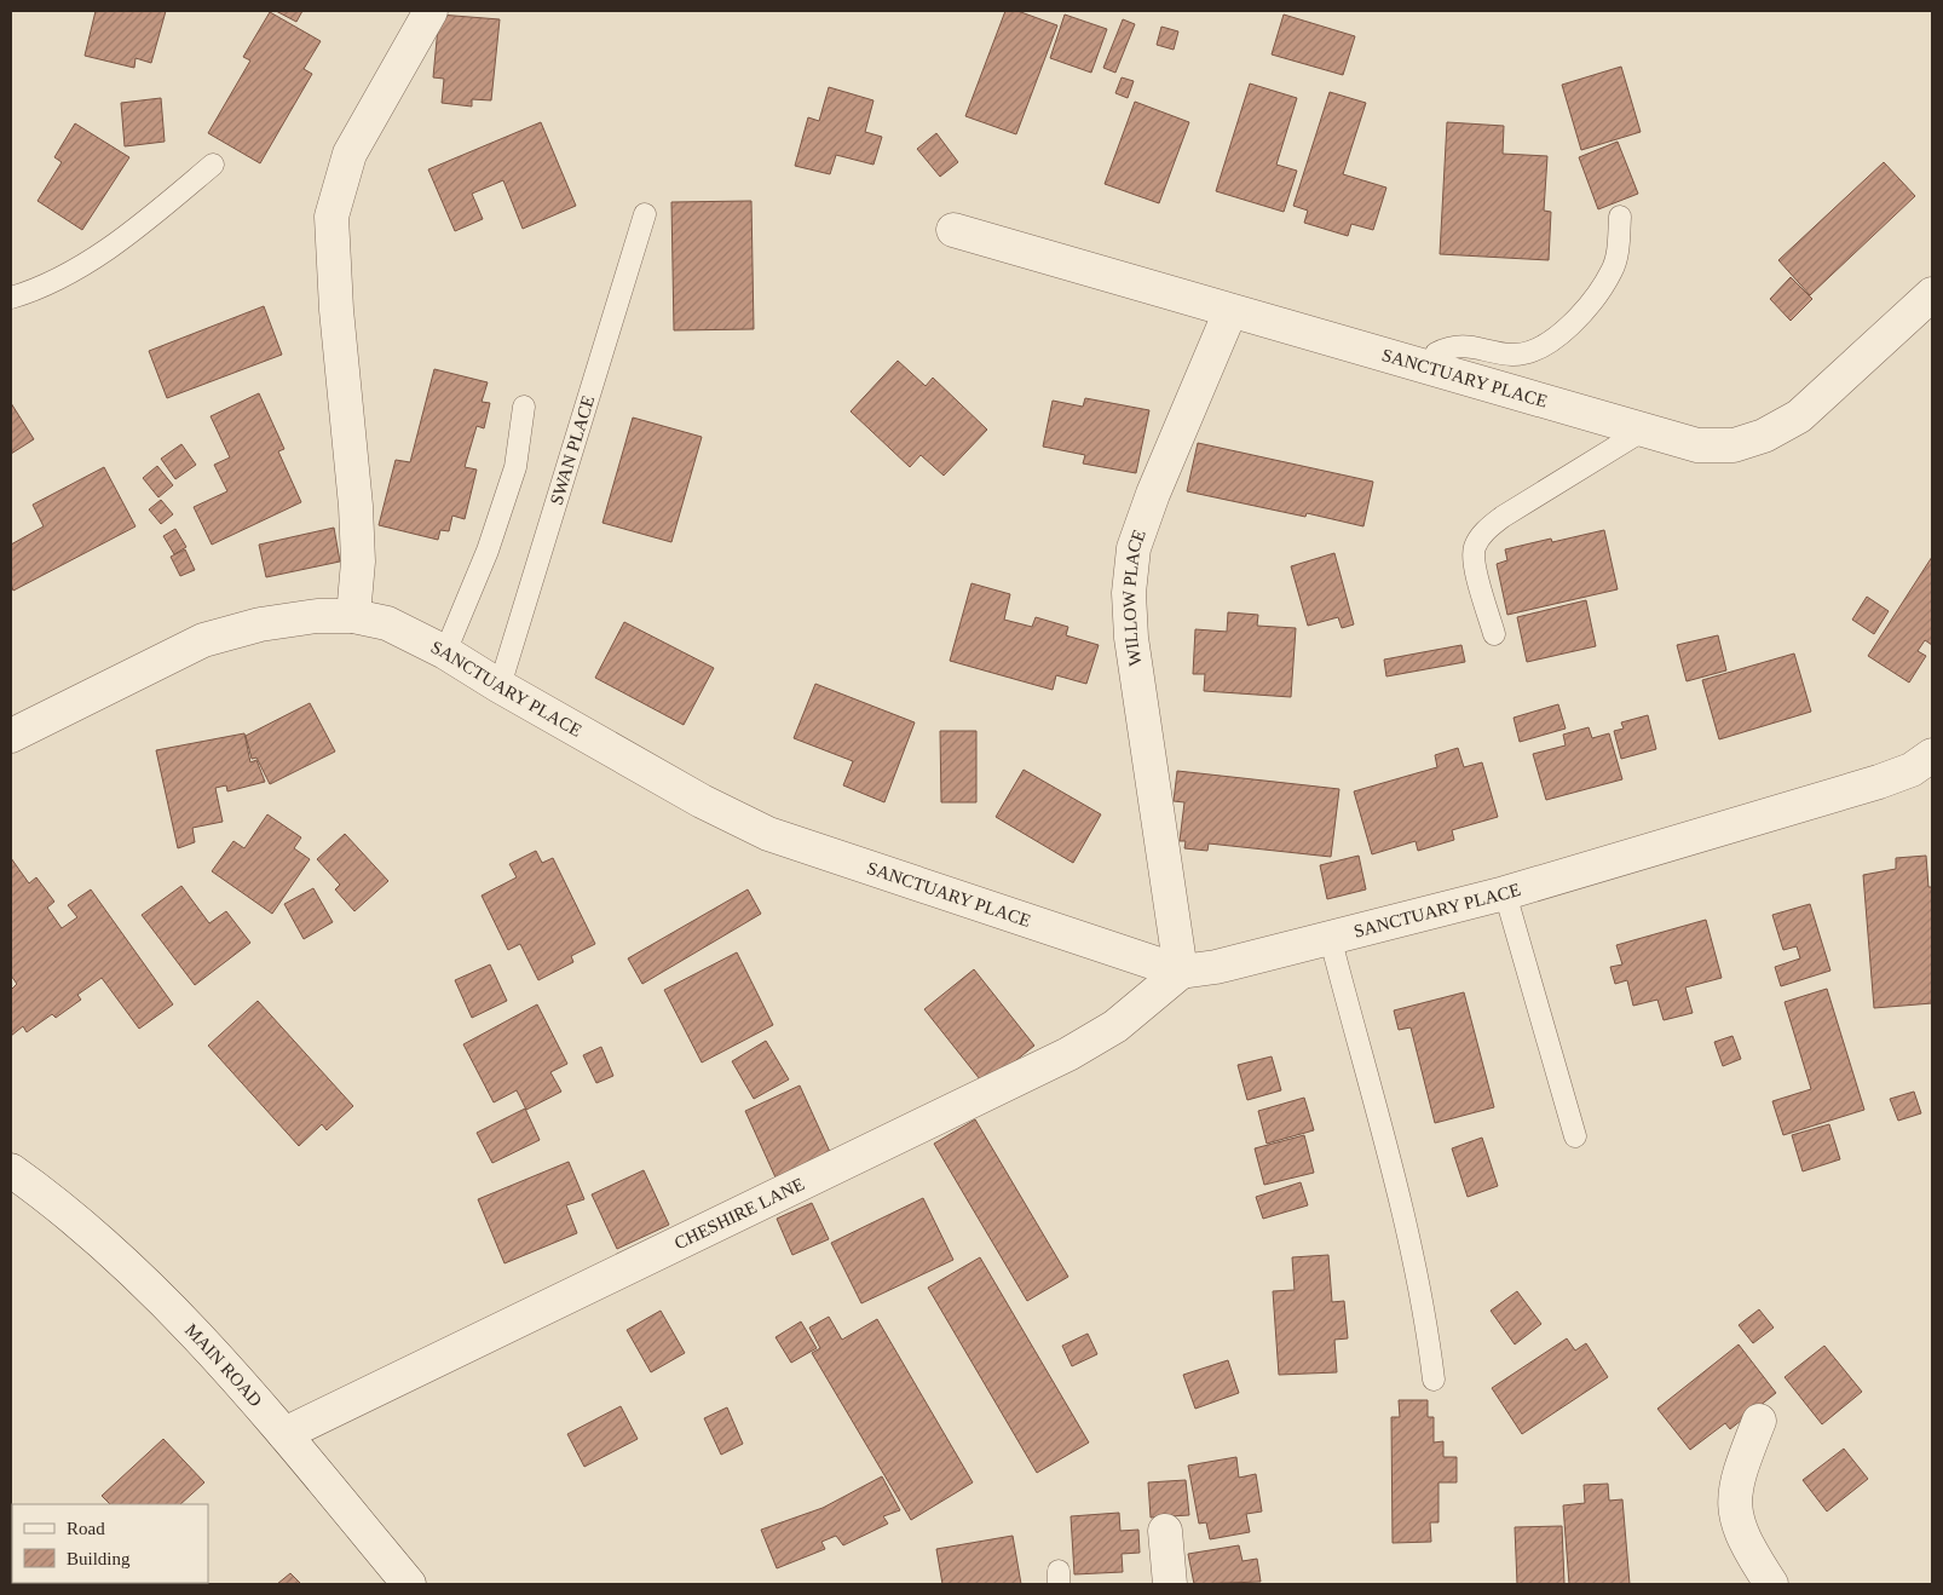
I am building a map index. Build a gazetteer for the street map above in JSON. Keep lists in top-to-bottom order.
{
  "streets": {
    "street": [
      "SANCTUARY PLACE",
      "WILLOW PLACE",
      "CHESHIRE LANE",
      "MAIN ROAD"
    ],
    "lane": ["SWAN PLACE"]
  },
  "crossings": [
    ["SANCTUARY PLACE", "SWAN PLACE"],
    ["SANCTUARY PLACE", "WILLOW PLACE"],
    ["SANCTUARY PLACE", "CHESHIRE LANE"],
    ["WILLOW PLACE", "CHESHIRE LANE"],
    ["CHESHIRE LANE", "MAIN ROAD"]
  ],
  "legend": ["Road", "Building"]
}
